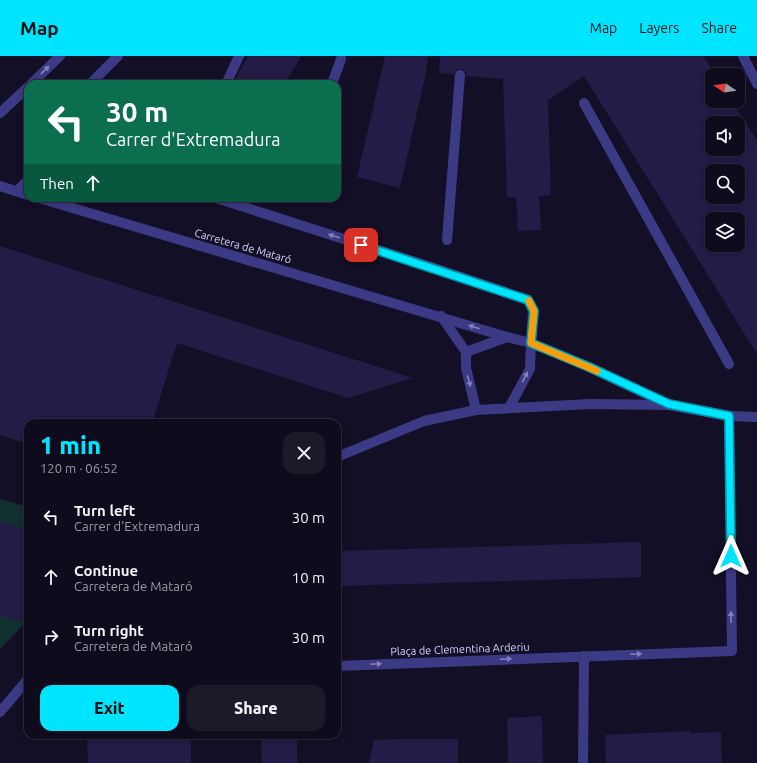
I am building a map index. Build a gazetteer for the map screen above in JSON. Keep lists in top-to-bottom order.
{
  "streets": {
    "street": ["Carretera de Mataró", "Plaça de Clementina Arderiu"]
  },
  "north": "left",
  "page": {
    "header": "Map",
    "nav": ["Map", "Layers", "Share"],
    "turn": ["30 m", "Carrer d'Extremadura"],
    "then": "Then",
    "heading": ["1 min", "120 m · 06:52"],
    "list": [
      {
        "name": "Turn left",
        "note": "Carrer d'Extremadura",
        "value": "30 m"
      },
      {
        "name": "Continue",
        "note": "Carretera de Mataró",
        "value": "10 m"
      },
      {
        "name": "Turn right",
        "note": "Carretera de Mataró",
        "value": "30 m"
      }
    ],
    "buttons": ["Exit", "Share"]
  }
}
